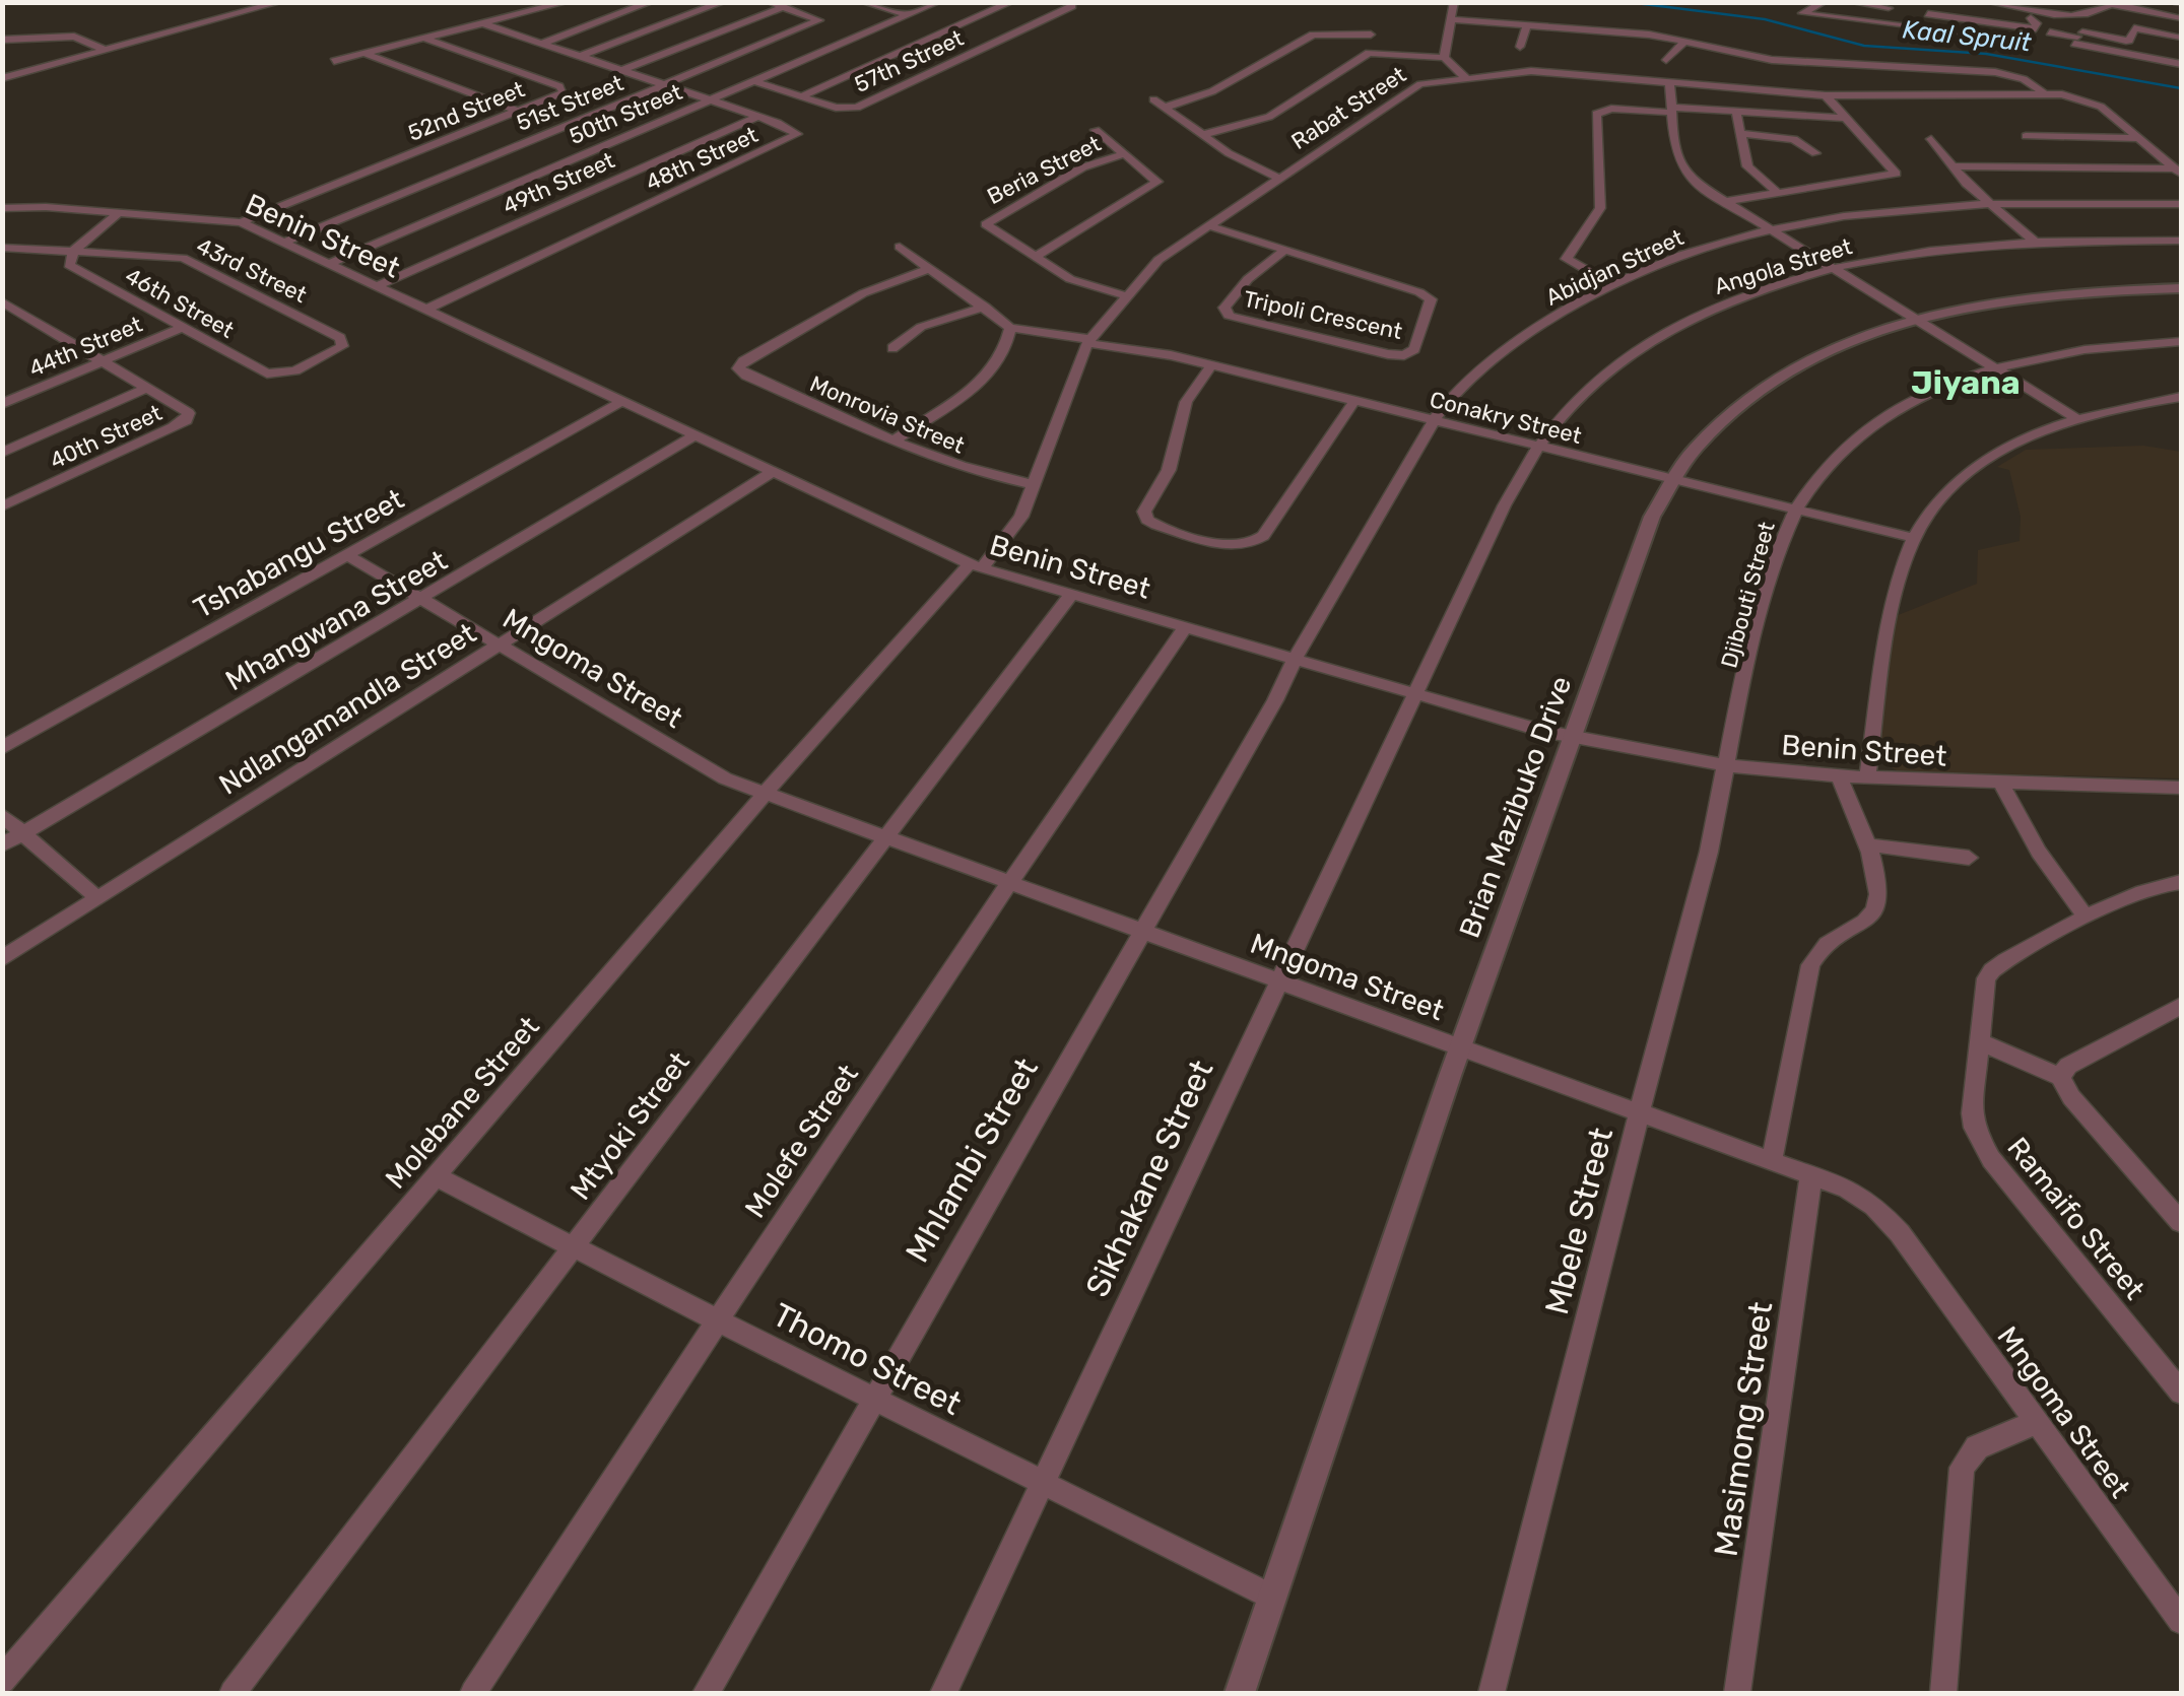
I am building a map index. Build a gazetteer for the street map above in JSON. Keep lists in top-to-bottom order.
{
  "streets": {
    "street": [
      "57th Street",
      "51st Street",
      "Rabat Street",
      "52nd Street",
      "50th Street",
      "48th Street",
      "Beria Street",
      "49th Street",
      "Benin Street",
      "Angola Street",
      "Abidjan Street",
      "43rd Street",
      "46th Street",
      "Tripoli Crescent",
      "44th Street",
      "Monrovia Street",
      "Conakry Street",
      "40th Street",
      "Tshabangu Street",
      "Djibouti Street",
      "Mhangwana Street",
      "Mngoma Street",
      "Ndlangamandla Street",
      "Brian Mazibuko Drive",
      "Molebane Street",
      "Mtyoki Street",
      "Molefe Street",
      "Mhlambi Street",
      "Sikhakane Street",
      "Ramaifo Street",
      "Mbele Street",
      "Thomo Street",
      "Masimong Street"
    ]
  },
  "crossings": [
    ["57th Street", "50th Street"],
    ["51st Street", "48th Street"],
    ["51st Street", "Benin Street"],
    ["Rabat Street", "Benin Street"],
    ["Rabat Street", "Tripoli Crescent"],
    ["Rabat Street", "Monrovia Street"],
    ["Rabat Street", "Conakry Street"],
    ["Rabat Street", "Molebane Street"],
    ["52nd Street", "Benin Street"],
    ["50th Street", "48th Street"],
    ["50th Street", "Benin Street"],
    ["48th Street", "49th Street"],
    ["48th Street", "Benin Street"],
    ["49th Street", "Benin Street"],
    ["Benin Street", "Angola Street"],
    ["Benin Street", "Abidjan Street"],
    ["Benin Street", "Tshabangu Street"],
    ["Benin Street", "Djibouti Street"],
    ["Benin Street", "Mhangwana Street"],
    ["Benin Street", "Ndlangamandla Street"],
    ["Benin Street", "Brian Mazibuko Drive"],
    ["Benin Street", "Molebane Street"],
    ["Benin Street", "Mtyoki Street"],
    ["Benin Street", "Molefe Street"],
    ["Benin Street", "Mhlambi Street"],
    ["Benin Street", "Sikhakane Street"],
    ["Benin Street", "Mbele Street"],
    ["Angola Street", "Conakry Street"],
    ["Angola Street", "Sikhakane Street"],
    ["Abidjan Street", "Conakry Street"],
    ["Abidjan Street", "Mhlambi Street"],
    ["43rd Street", "46th Street"],
    ["46th Street", "44th Street"],
    ["44th Street", "40th Street"],
    ["Conakry Street", "Djibouti Street"],
    ["Conakry Street", "Brian Mazibuko Drive"],
    ["Tshabangu Street", "Mngoma Street"],
    ["Djibouti Street", "Mbele Street"],
    ["Mhangwana Street", "Mngoma Street"],
    ["Mngoma Street", "Ndlangamandla Street"],
    ["Mngoma Street", "Brian Mazibuko Drive"],
    ["Mngoma Street", "Molebane Street"],
    ["Mngoma Street", "Mtyoki Street"],
    ["Mngoma Street", "Molefe Street"],
    ["Mngoma Street", "Mhlambi Street"],
    ["Mngoma Street", "Sikhakane Street"],
    ["Mngoma Street", "Mbele Street"],
    ["Mngoma Street", "Masimong Street"],
    ["Brian Mazibuko Drive", "Thomo Street"],
    ["Molebane Street", "Thomo Street"],
    ["Mtyoki Street", "Thomo Street"],
    ["Molefe Street", "Thomo Street"],
    ["Mhlambi Street", "Thomo Street"],
    ["Sikhakane Street", "Thomo Street"]
  ],
  "districts": ["Jiyana"],
  "water": ["Kaal Spruit"]
}
